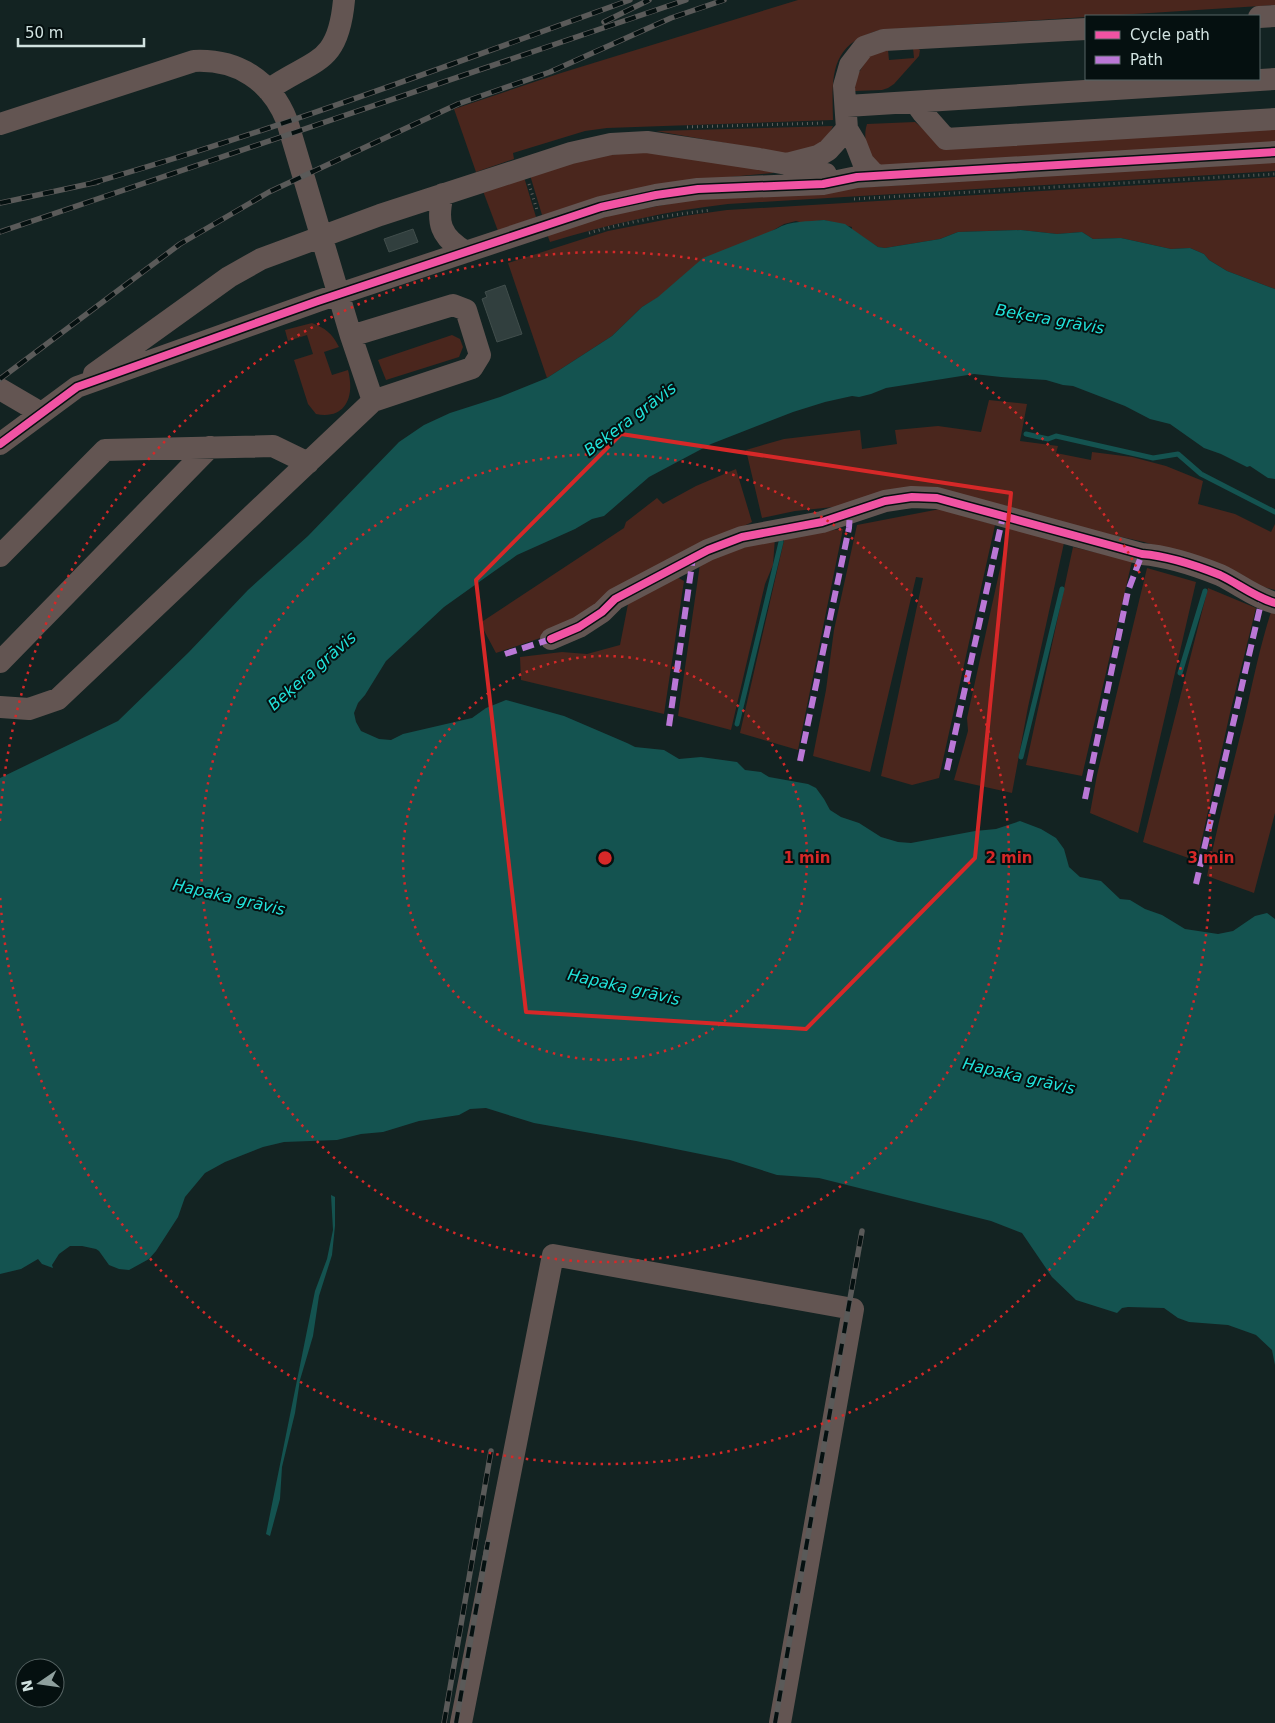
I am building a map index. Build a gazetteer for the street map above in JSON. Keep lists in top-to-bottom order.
{
  "water": ["Beķera grāvis", "Hapaka grāvis"],
  "legend": ["Cycle path", "Path"],
  "scale_bar": "50 m",
  "north": "left",
  "rings": ["1 min", "2 min", "3 min"]
}
